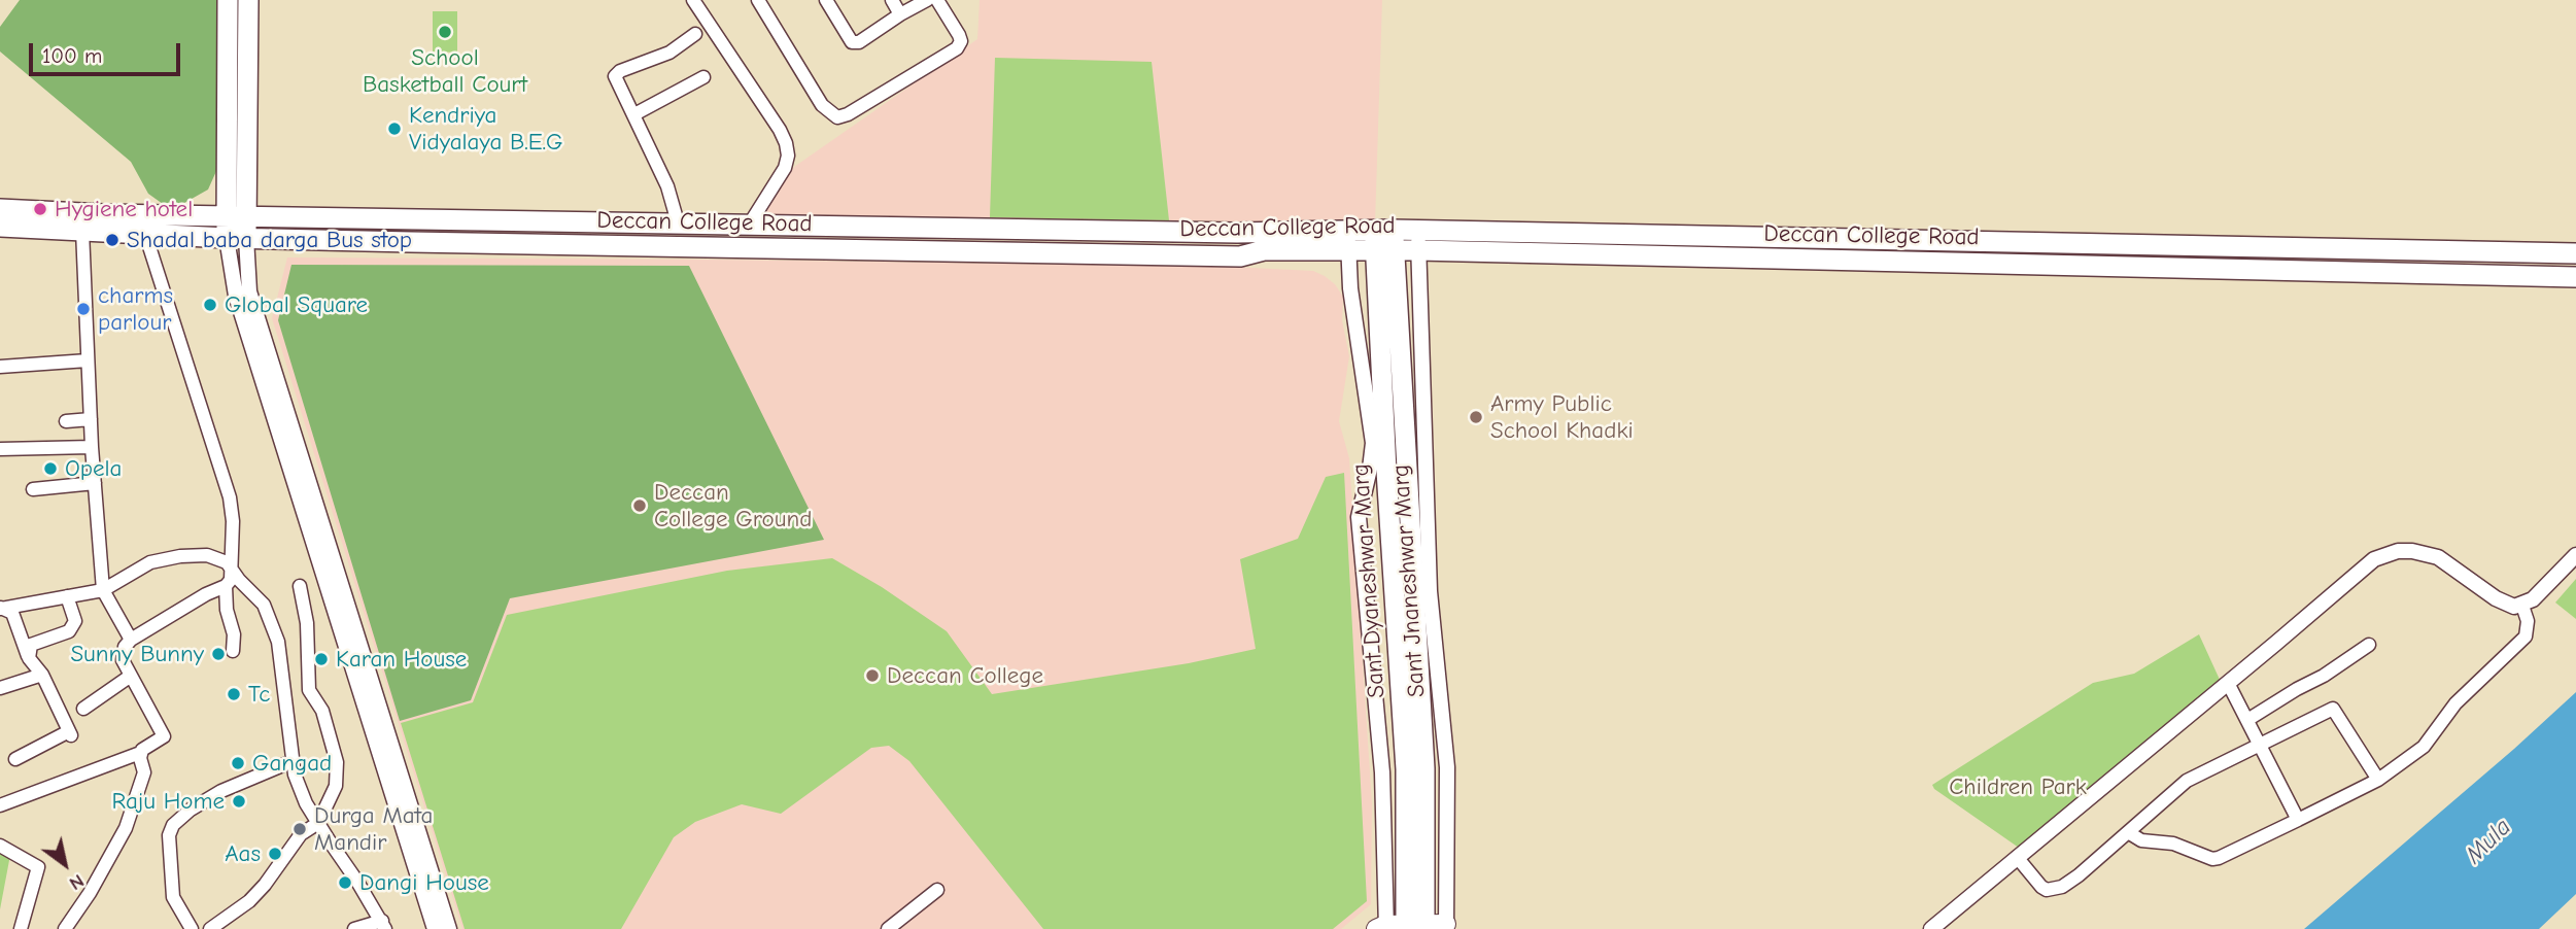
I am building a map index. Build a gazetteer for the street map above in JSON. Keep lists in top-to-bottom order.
{
  "streets": {
    "main road": ["Deccan College Road", "Sant Dyaneshwar Marg"],
    "street": ["Sant Jnaneshwar Marg"]
  },
  "crossings": [
    ["Deccan College Road", "Sant Dyaneshwar Marg"],
    ["Deccan College Road", "Sant Jnaneshwar Marg"],
    ["Sant Dyaneshwar Marg", "Sant Jnaneshwar Marg"]
  ],
  "water": ["Mula"],
  "parks": ["Children Park"],
  "places": [
    "School Basketball Court",
    "Kendriya Vidyalaya B.E.G",
    "Hygiene hotel",
    "Shadal baba darga Bus stop",
    "Global Square",
    "charms parlour",
    "Army Public School Khadki",
    "Opela",
    "Deccan College Ground",
    "Sunny Bunny",
    "Karan House",
    "Deccan College",
    "Tc",
    "Gangad",
    "Raju Home",
    "Durga Mata Mandir",
    "Aas",
    "Dangi House"
  ],
  "scale_bar": "100 m",
  "north": "bottom right"
}
